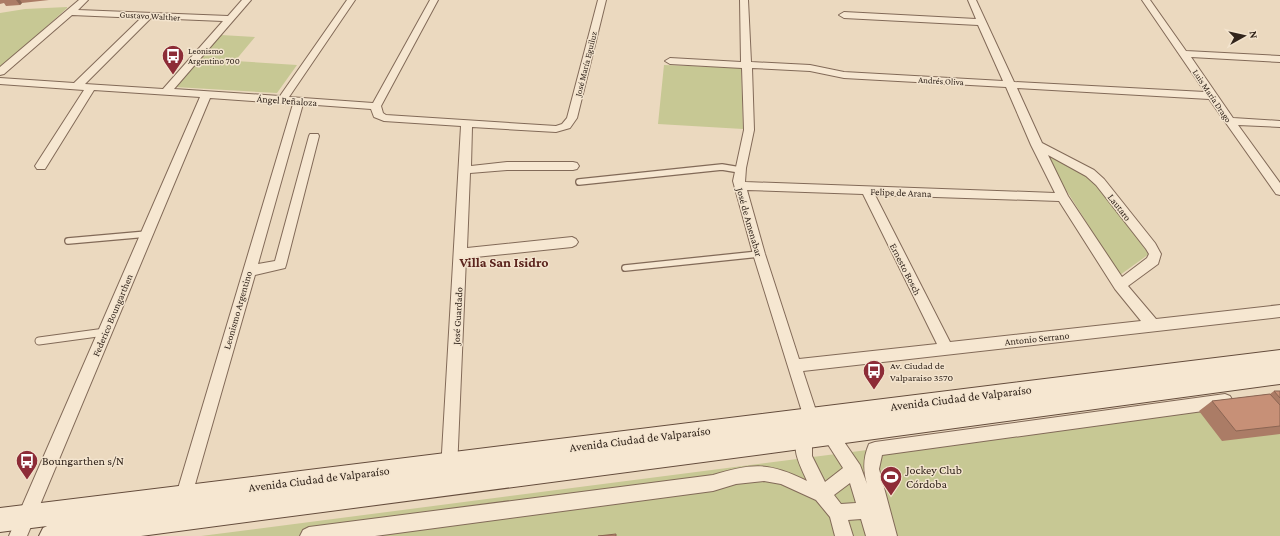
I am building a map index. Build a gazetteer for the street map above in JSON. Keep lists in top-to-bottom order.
{
  "streets": {
    "main road": ["Avenida Ciudad de Valparaíso"],
    "street": [
      "Gustavo Walther",
      "José María Eguiluz",
      "Andrés Oliva",
      "Luis María Drago",
      "Ángel Peñaloza",
      "Felipe de Arana",
      "Lautaro",
      "José de Amenabar",
      "Ernesto Bosch",
      "Leonismo Argentino",
      "Federico Boungarthen",
      "José Guardado",
      "Antonio Serrano"
    ]
  },
  "crossings": [
    ["José María Eguiluz", "José Guardado"],
    ["Andrés Oliva", "Luis María Drago"],
    ["Andrés Oliva", "José de Amenabar"],
    ["Ángel Peñaloza", "Leonismo Argentino"],
    ["Ángel Peñaloza", "Federico Boungarthen"],
    ["Felipe de Arana", "José de Amenabar"],
    ["Felipe de Arana", "Ernesto Bosch"],
    ["José de Amenabar", "Antonio Serrano"],
    ["José de Amenabar", "Avenida Ciudad de Valparaíso"],
    ["Ernesto Bosch", "Antonio Serrano"],
    ["Leonismo Argentino", "Avenida Ciudad de Valparaíso"],
    ["Federico Boungarthen", "Avenida Ciudad de Valparaíso"],
    ["José Guardado", "Avenida Ciudad de Valparaíso"]
  ],
  "districts": ["Villa San Isidro"],
  "places": {
    "bus stop": ["Leonismo Argentino 700", "Av. Ciudad de Valparaiso 3570", "Boungarthen s/N"],
    "sports": ["Jockey Club Córdoba"]
  },
  "north": "right"
}
